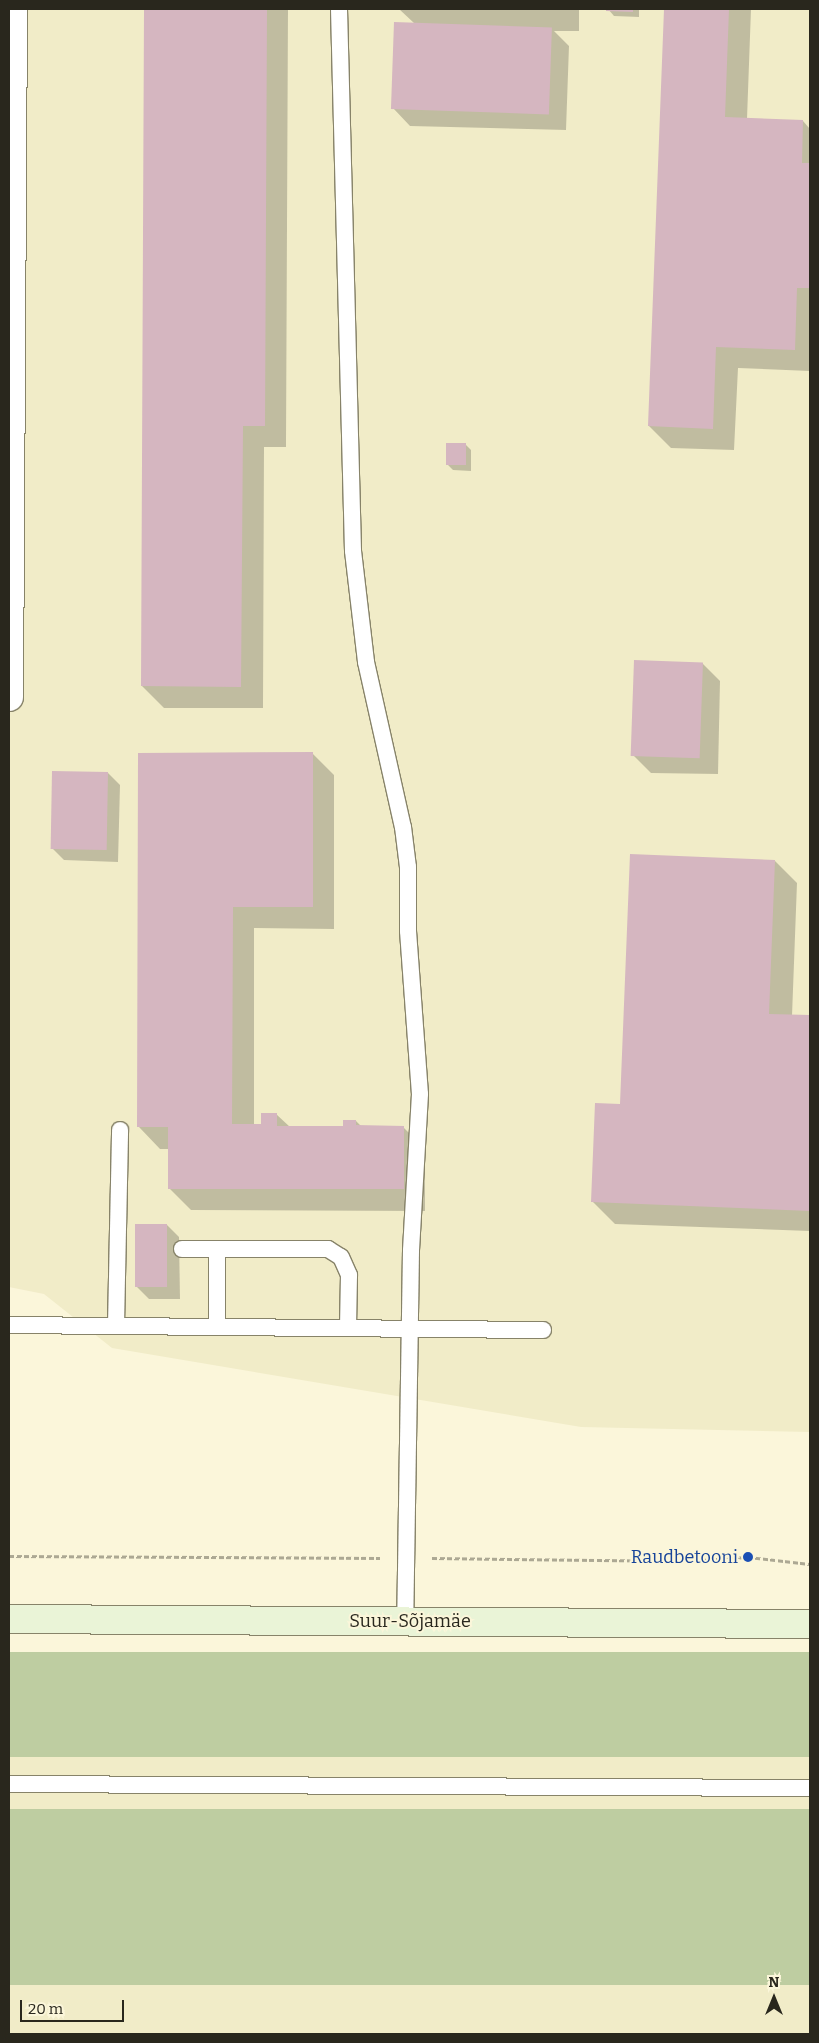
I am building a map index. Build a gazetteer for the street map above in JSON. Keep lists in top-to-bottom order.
{
  "streets": {
    "main road": ["Suur-Sõjamäe"]
  },
  "places": ["Raudbetooni"],
  "scale_bar": "20 m",
  "north": "top"
}
